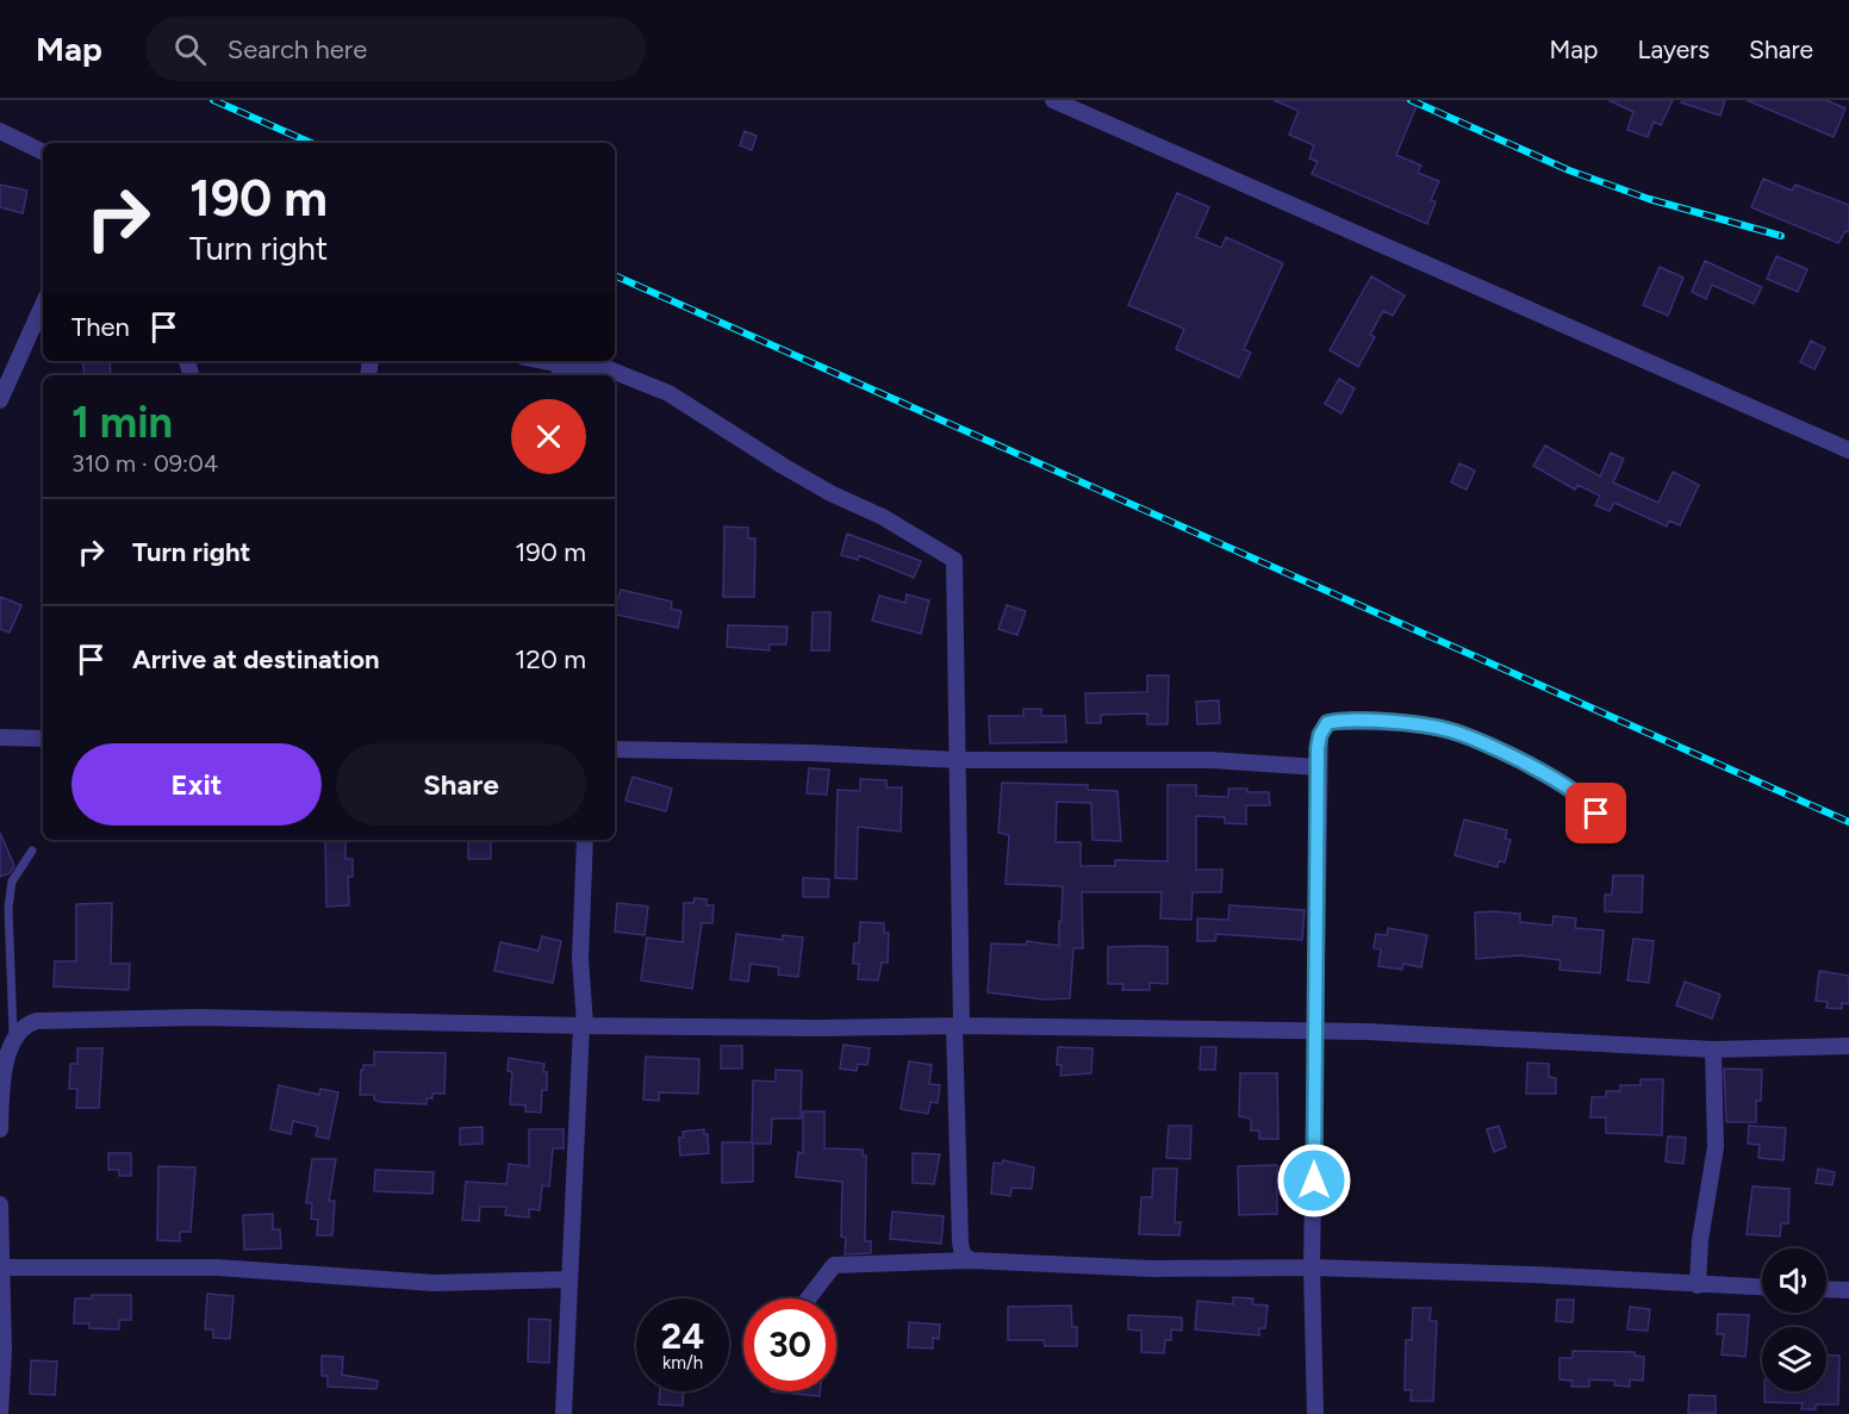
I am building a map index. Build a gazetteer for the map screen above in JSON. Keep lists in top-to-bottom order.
{
  "page": {
    "header": "Map",
    "search": "Search here",
    "nav": ["Map", "Layers", "Share"],
    "turn": ["190 m", "Turn right"],
    "then": "Then",
    "heading": ["1 min", "310 m · 09:04"],
    "list": [
      {
        "name": "Turn right",
        "value": "190 m"
      },
      {
        "name": "Arrive at destination",
        "value": "120 m"
      }
    ],
    "buttons": ["Exit", "Share"],
    "speed": "24 km/h",
    "limit": "30"
  }
}
